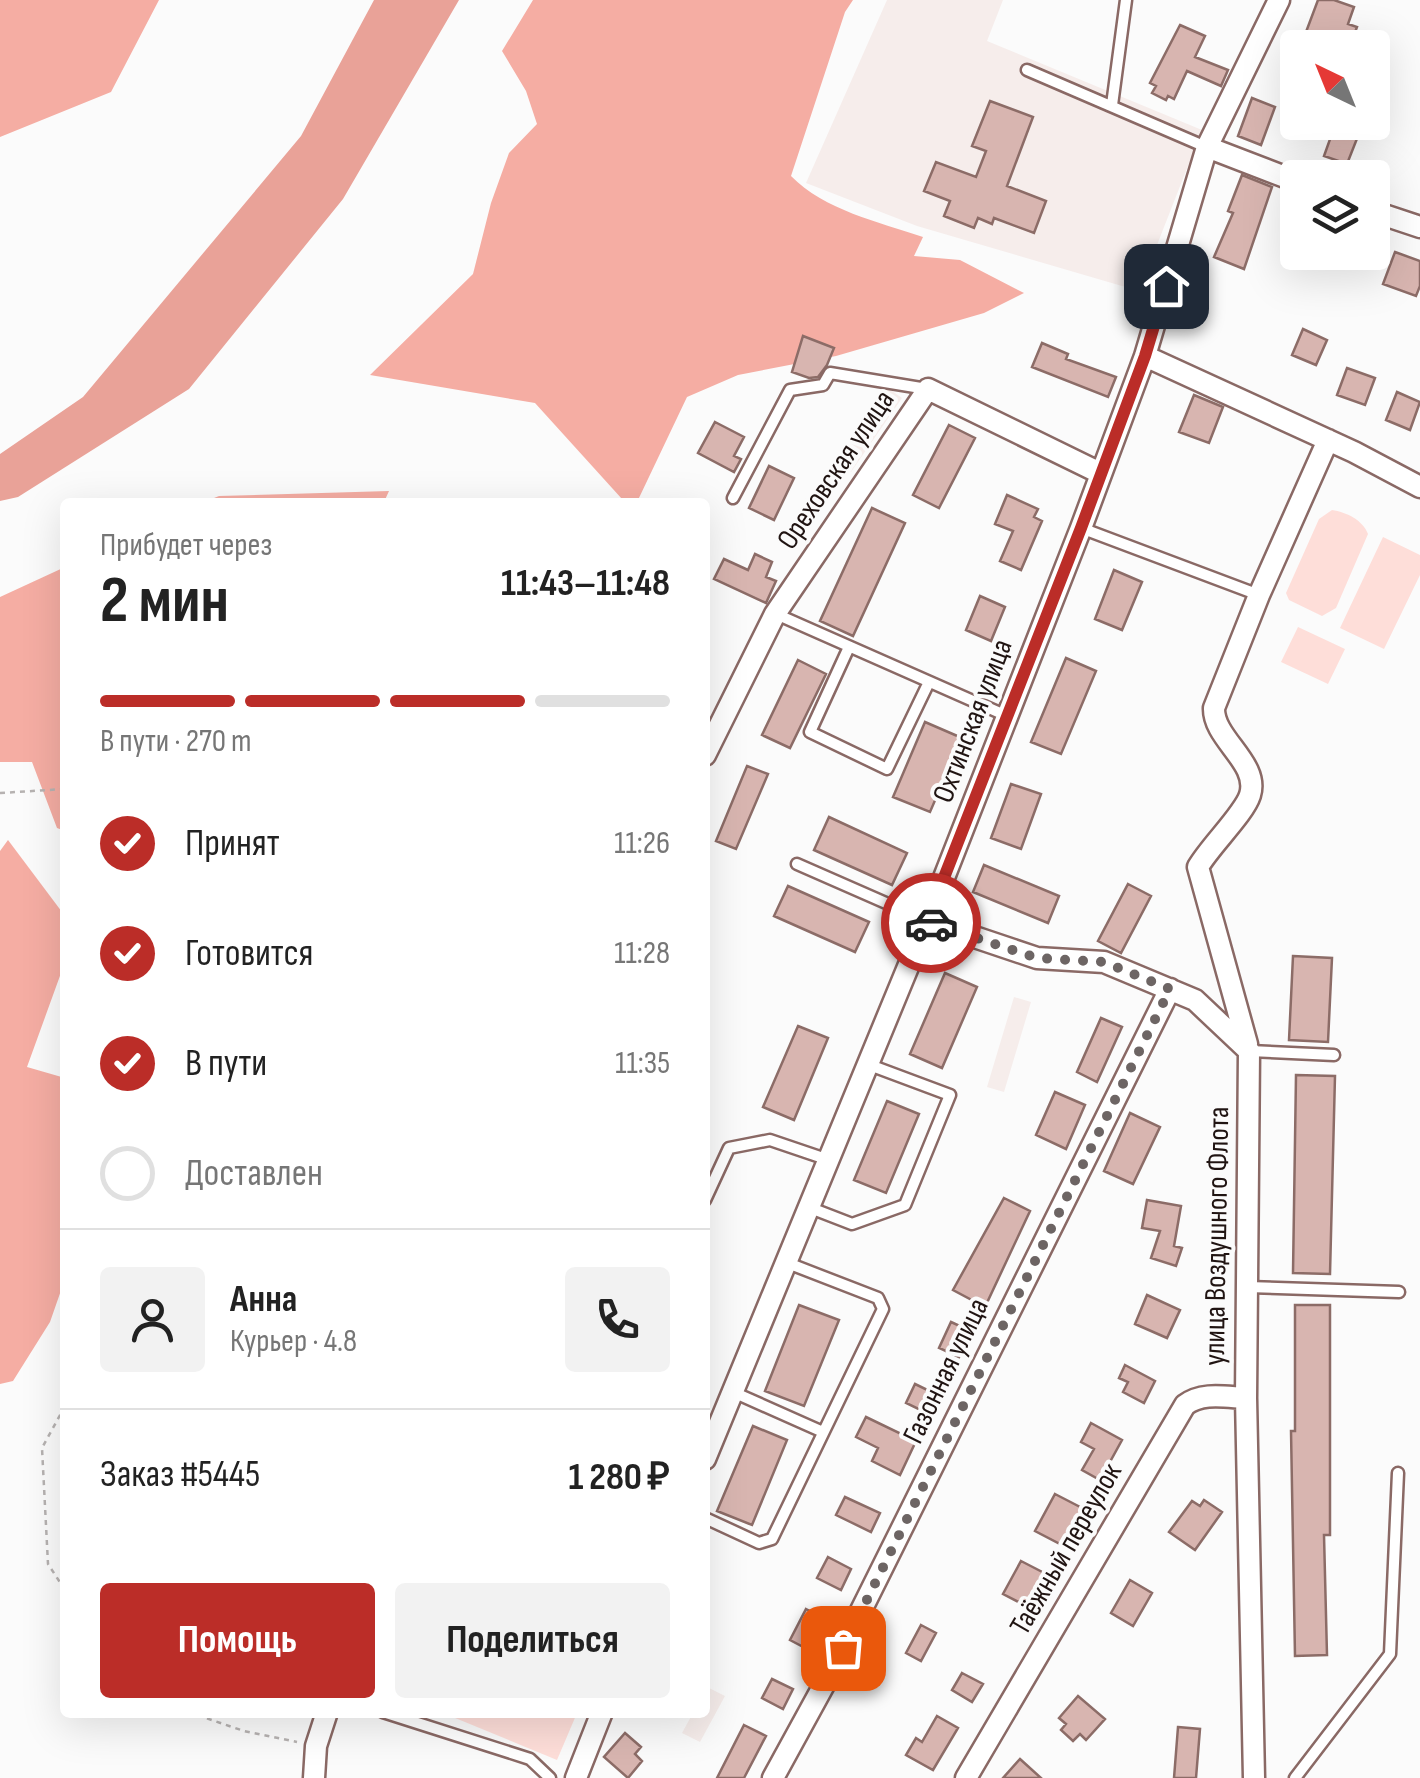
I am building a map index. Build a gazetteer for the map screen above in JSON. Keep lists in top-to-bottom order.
{
  "streets": {
    "street": [
      "Ореховская улица",
      "Охтинская улица",
      "улица Воздушного Флота",
      "Газонная улица",
      "Таёжный переулок"
    ]
  },
  "crossings": [
    ["Ореховская улица", "Охтинская улица"],
    ["улица Воздушного Флота", "Таёжный переулок"]
  ],
  "north": "top left",
  "page": {
    "heading": ["2 мин", "Прибудет через", "11:43–11:48"],
    "panel": [
      "Анна",
      "Курьер · 4.8",
      "Заказ #5445",
      "1 280 ₽"
    ],
    "bar": "В пути · 270 m",
    "list": [
      ["Принят", "11:26"],
      ["Готовится", "11:28"],
      ["В пути", "11:35"],
      "Доставлен"
    ],
    "buttons": ["Помощь", "Поделиться"]
  }
}
